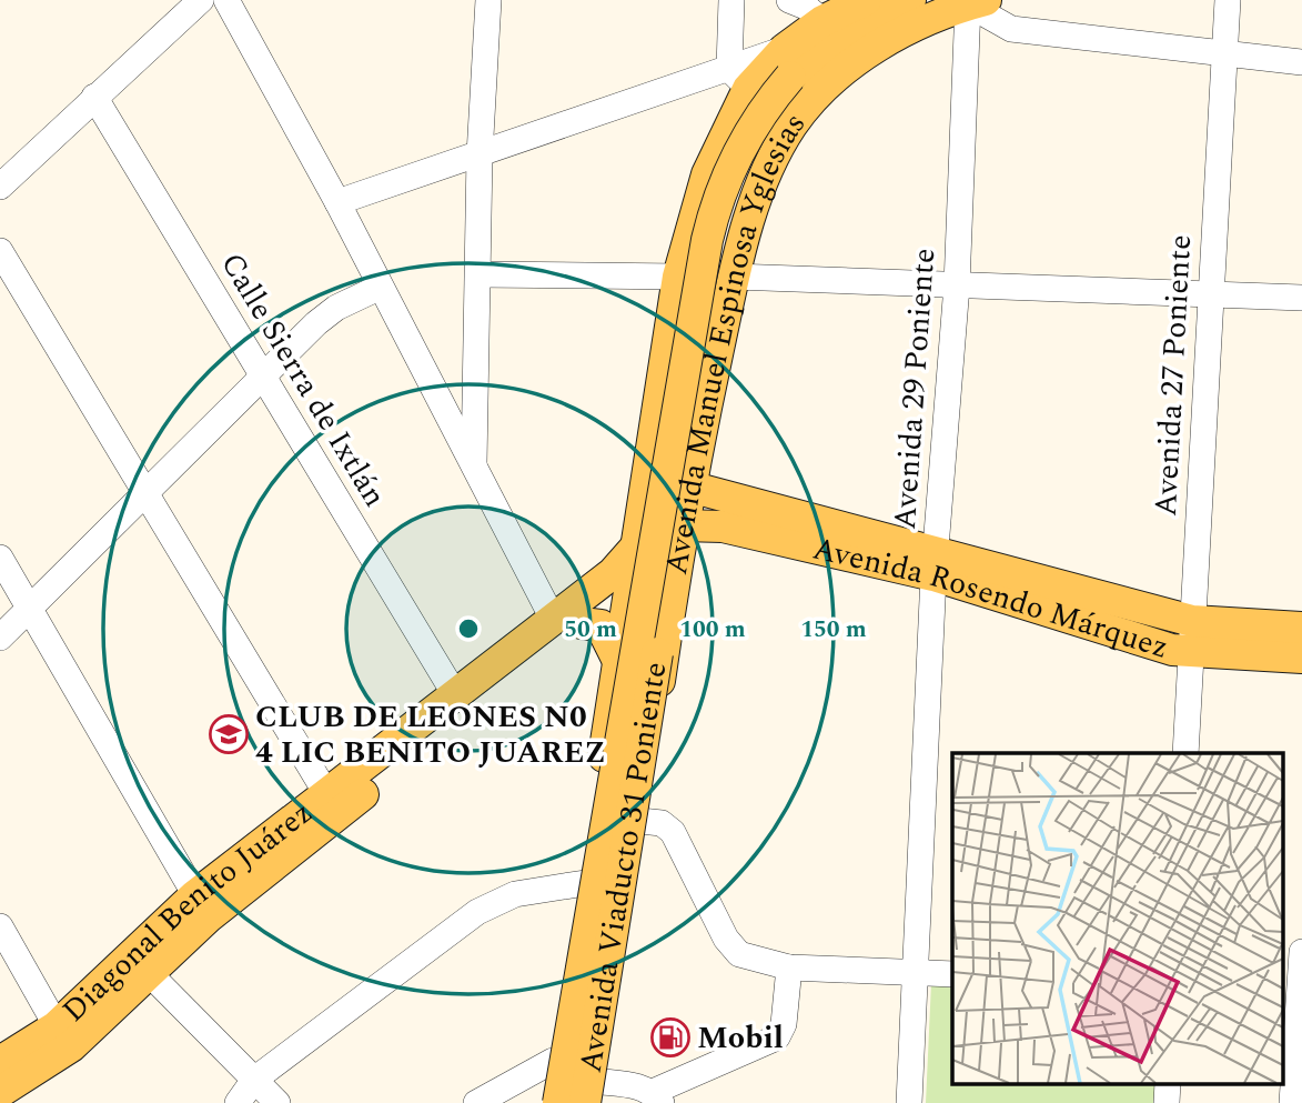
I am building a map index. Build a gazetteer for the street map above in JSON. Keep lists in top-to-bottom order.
{
  "streets": {
    "main road": [
      "Avenida Manuel Espinosa Yglesias",
      "Avenida Rosendo Márquez",
      "Avenida Viaducto 31 Poniente",
      "Diagonal Benito Juárez"
    ],
    "street": ["Avenida 27 Poniente", "Calle Sierra de Ixtlán", "Avenida 29 Poniente"]
  },
  "crossings": [
    ["Avenida Manuel Espinosa Yglesias", "Avenida 29 Poniente"],
    ["Avenida Manuel Espinosa Yglesias", "Avenida Rosendo Márquez"],
    ["Avenida Manuel Espinosa Yglesias", "Avenida Viaducto 31 Poniente"],
    ["Avenida Manuel Espinosa Yglesias", "Diagonal Benito Juárez"],
    ["Avenida 27 Poniente", "Avenida Rosendo Márquez"],
    ["Calle Sierra de Ixtlán", "Diagonal Benito Juárez"],
    ["Avenida 29 Poniente", "Avenida Rosendo Márquez"],
    ["Avenida Rosendo Márquez", "Diagonal Benito Juárez"]
  ],
  "places": {
    "school or university": ["CLUB DE LEONES N0 4 LIC BENITO JUAREZ"],
    "fuel station": ["Mobil"]
  },
  "rings": ["50 m", "100 m", "150 m"]
}
